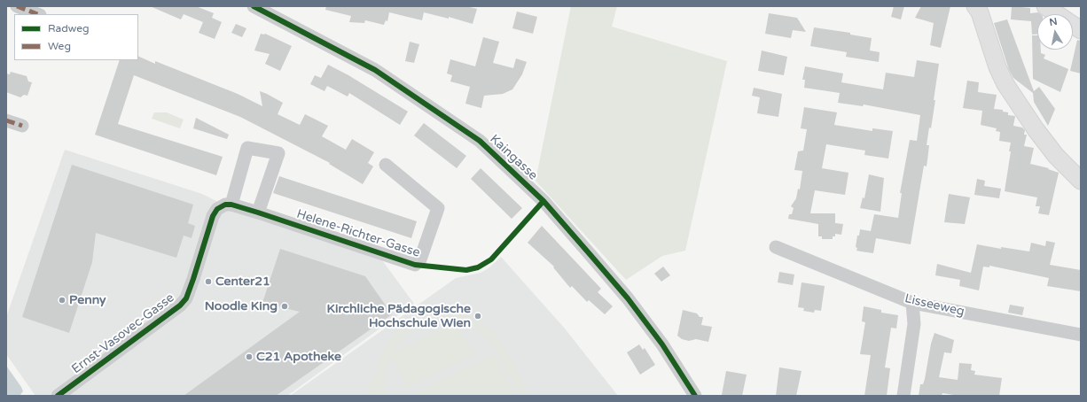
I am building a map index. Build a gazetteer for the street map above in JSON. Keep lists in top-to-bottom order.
{
  "streets": {
    "street": [
      "Kaingasse",
      "Helene-Richter-Gasse",
      "Lisseeweg",
      "Ernst-Vasovec-Gasse"
    ]
  },
  "crossings": [
    ["Helene-Richter-Gasse", "Ernst-Vasovec-Gasse"]
  ],
  "places": [
    "Center21",
    "Penny",
    "Noodle King",
    "Kirchliche Pädagogische Hochschule Wien",
    "C21 Apotheke"
  ],
  "legend": ["Radweg", "Weg"],
  "north": "top"
}
